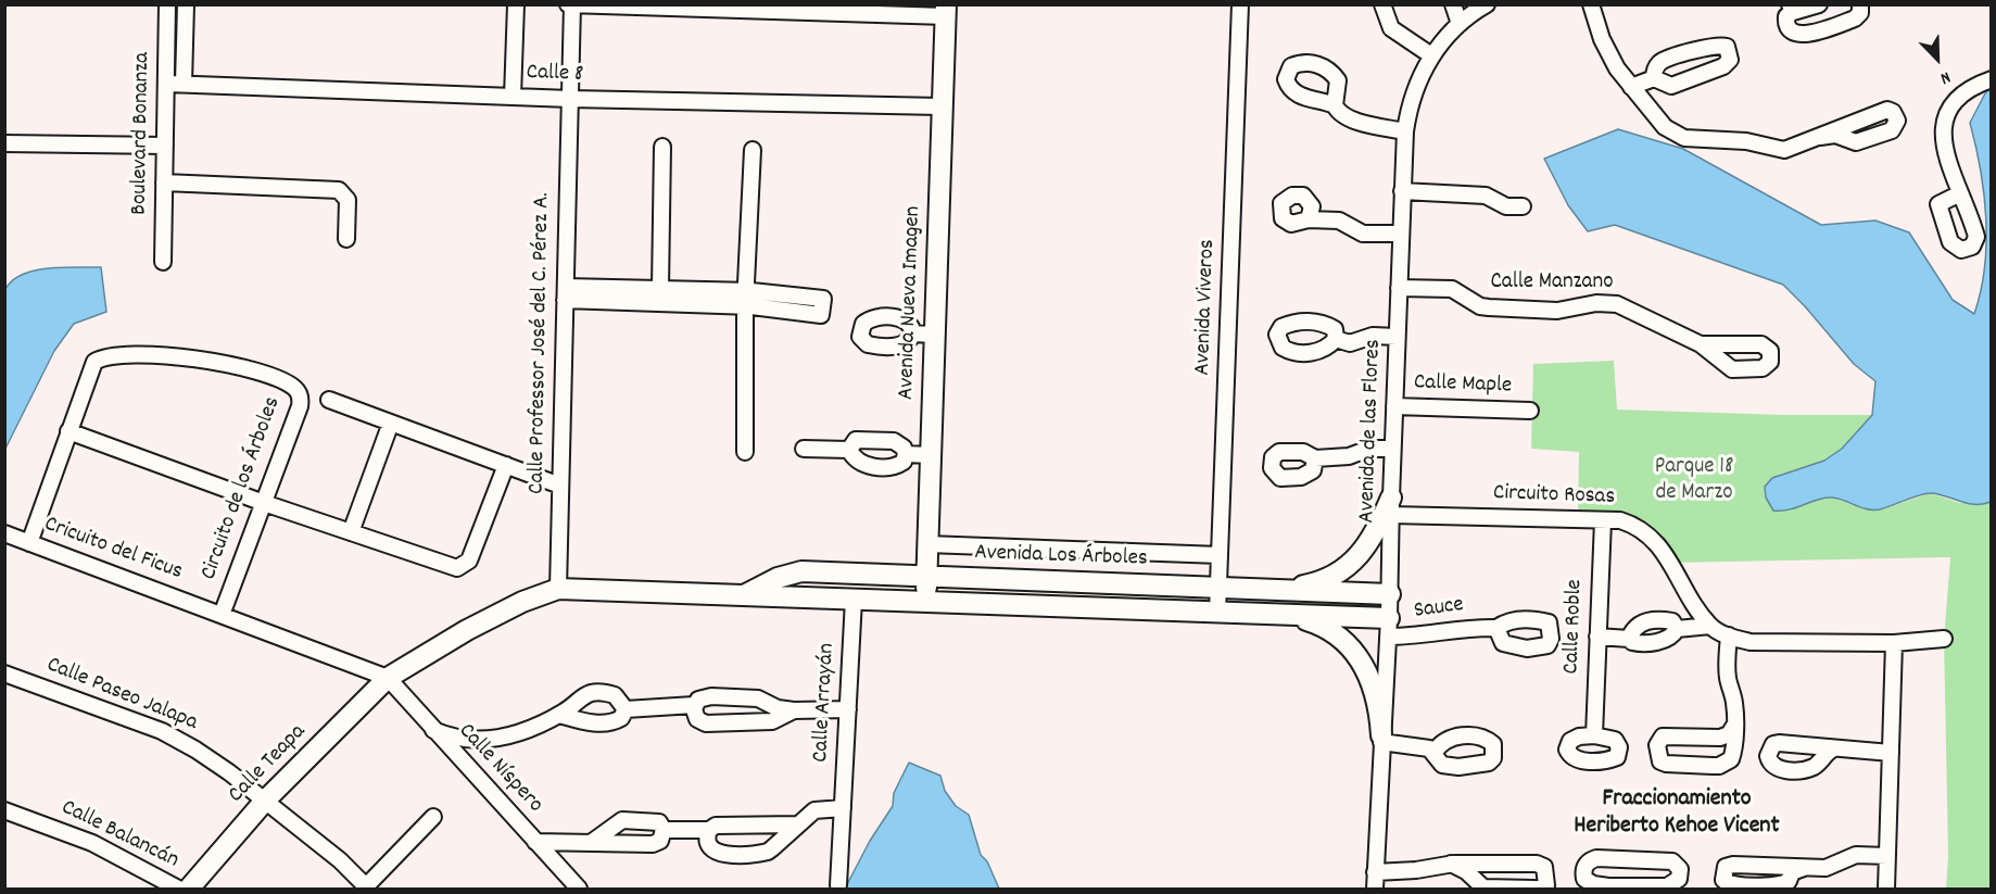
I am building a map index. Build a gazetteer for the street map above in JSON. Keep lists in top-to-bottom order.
{
  "streets": {
    "street": [
      "Calle 8",
      "Boulevard Bonanza",
      "Calle Manzano",
      "Avenida Nueva Imagen",
      "Avenida Viveros",
      "Calle Professor José del C. Pérez A.",
      "Calle Maple",
      "Avenida de las Flores",
      "Circuito de los Árboles",
      "Circuito Rosas",
      "Cricuito del Ficus",
      "Avenida Los Árboles",
      "Sauce",
      "Calle Roble",
      "Calle Paseo Jalapa",
      "Calle Arrayán",
      "Calle Teapa",
      "Calle Níspero",
      "Calle Balancán"
    ]
  },
  "crossings": [
    ["Calle 8", "Boulevard Bonanza"],
    ["Calle 8", "Avenida Nueva Imagen"],
    ["Calle 8", "Calle Professor José del C. Pérez A."],
    ["Calle Manzano", "Avenida de las Flores"],
    ["Avenida Nueva Imagen", "Avenida Los Árboles"],
    ["Avenida Viveros", "Avenida Los Árboles"],
    ["Calle Professor José del C. Pérez A.", "Avenida Los Árboles"],
    ["Calle Maple", "Avenida de las Flores"],
    ["Avenida de las Flores", "Circuito Rosas"],
    ["Avenida de las Flores", "Avenida Los Árboles"],
    ["Avenida de las Flores", "Sauce"],
    ["Circuito de los Árboles", "Cricuito del Ficus"],
    ["Circuito Rosas", "Calle Roble"],
    ["Cricuito del Ficus", "Avenida Los Árboles"],
    ["Cricuito del Ficus", "Calle Teapa"],
    ["Cricuito del Ficus", "Calle Níspero"],
    ["Avenida Los Árboles", "Sauce"],
    ["Avenida Los Árboles", "Calle Arrayán"],
    ["Avenida Los Árboles", "Calle Teapa"],
    ["Avenida Los Árboles", "Calle Níspero"],
    ["Calle Paseo Jalapa", "Calle Teapa"],
    ["Calle Teapa", "Calle Níspero"]
  ],
  "districts": ["Fraccionamiento Heriberto Kehoe Vicent"],
  "parks": ["Parque 18 de Marzo"],
  "north": "bottom right"
}
